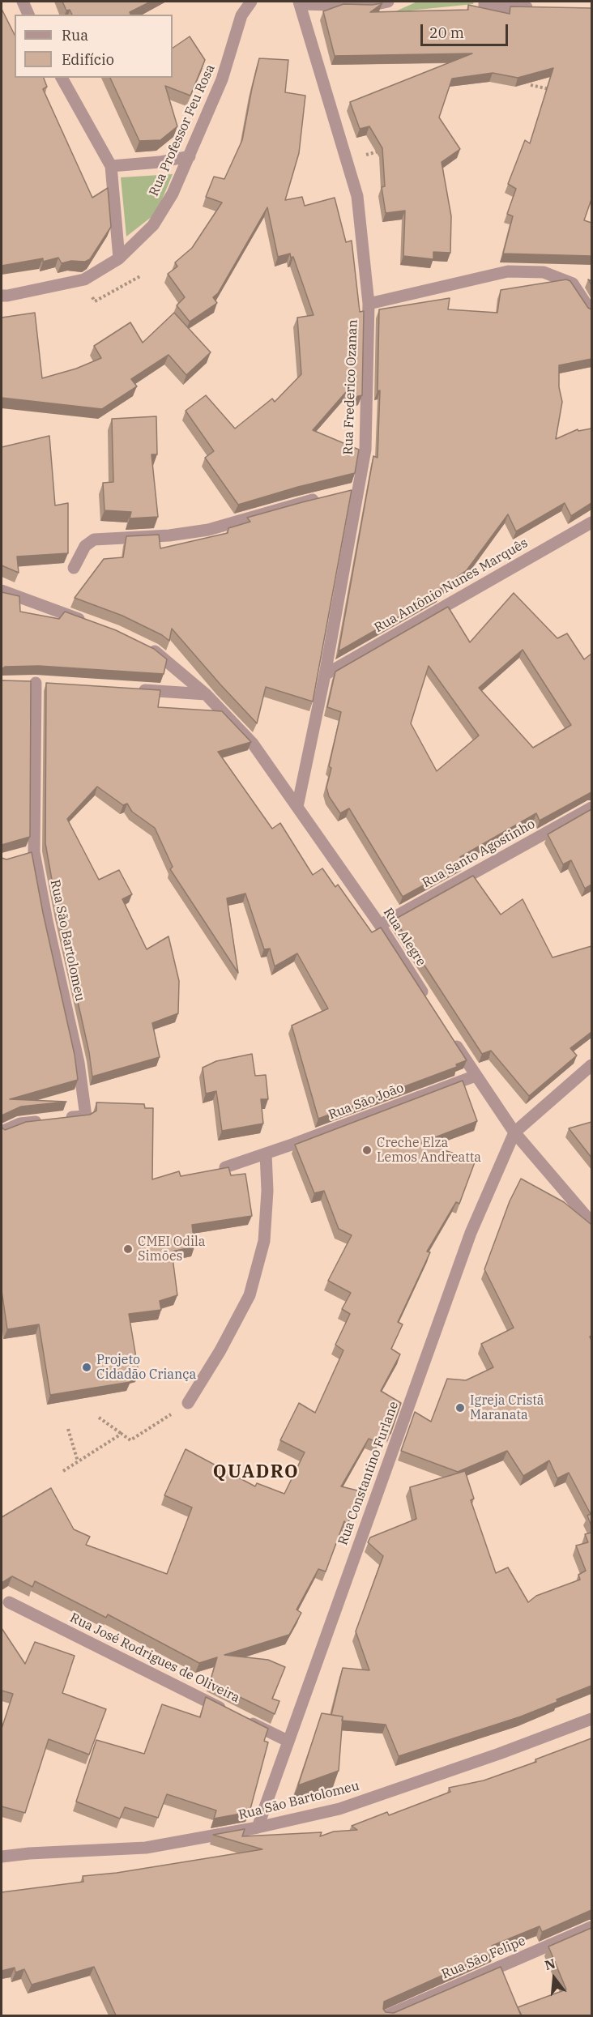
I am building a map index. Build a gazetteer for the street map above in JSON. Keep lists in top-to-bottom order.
{
  "streets": {
    "street": [
      "Rua Professor Feu Rosa",
      "Rua Frederico Ozanan",
      "Rua Antônio Nunes Marquês",
      "Rua Santo Agostinho",
      "Rua Alegre",
      "Rua São Bartolomeu",
      "Rua São João",
      "Rua Constantino Furlane",
      "Rua José Rodrigues de Oliveira",
      "Rua São Felipe"
    ]
  },
  "crossings": [
    ["Rua Frederico Ozanan", "Rua Antônio Nunes Marquês"],
    ["Rua Frederico Ozanan", "Rua Alegre"],
    ["Rua Santo Agostinho", "Rua Alegre"],
    ["Rua São Bartolomeu", "Rua Constantino Furlane"],
    ["Rua Constantino Furlane", "Rua José Rodrigues de Oliveira"]
  ],
  "districts": ["QUADRO"],
  "places": [
    "Creche Elza Lemos Andreatta",
    "CMEI Odila Simões",
    "Projeto Cidadão Criança",
    "Igreja Cristã Maranata"
  ],
  "legend": ["Rua", "Edifício"],
  "scale_bar": "20 m",
  "north": "top"
}
